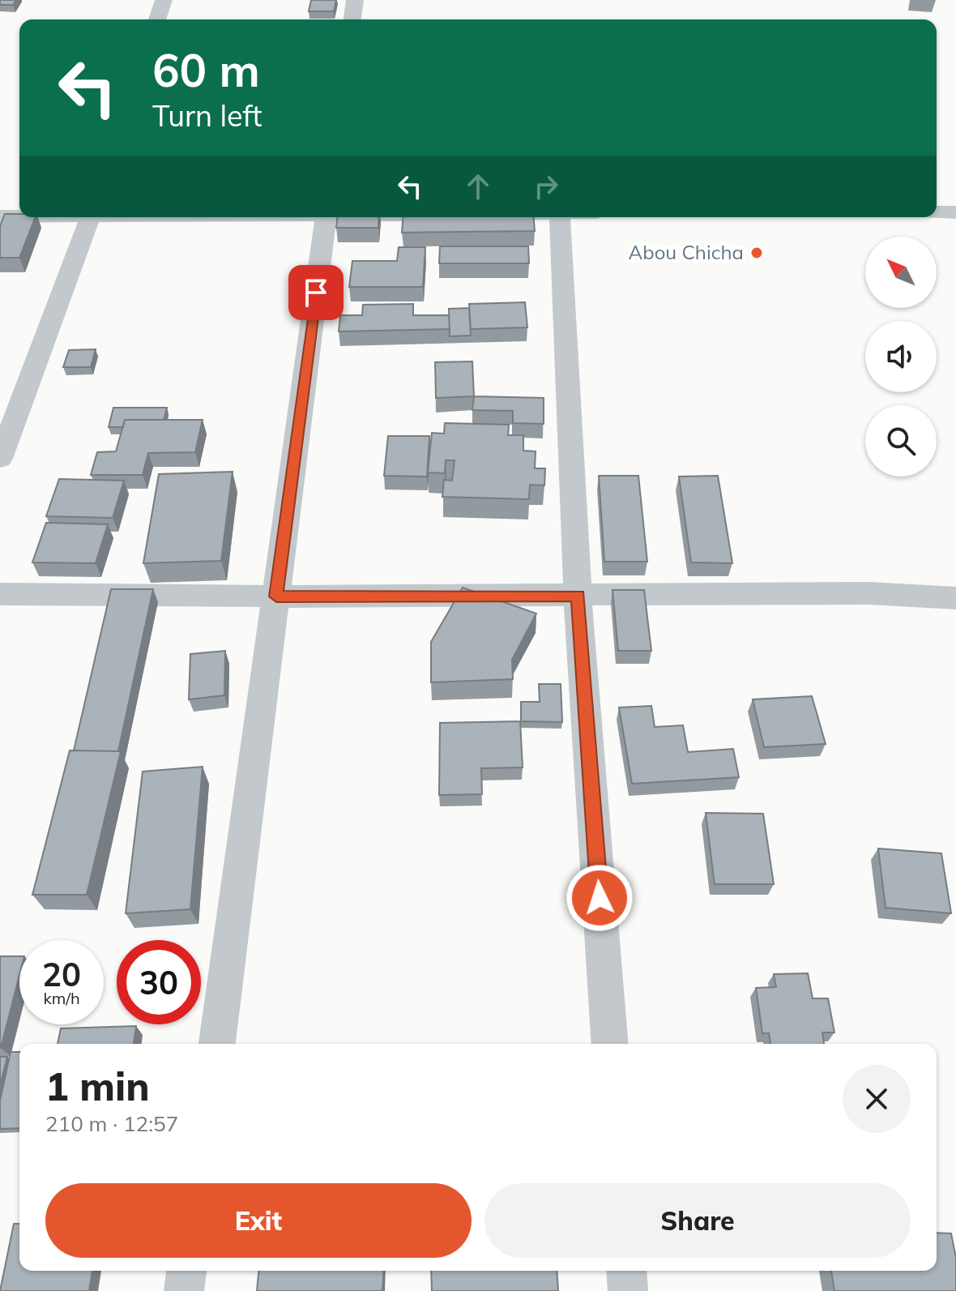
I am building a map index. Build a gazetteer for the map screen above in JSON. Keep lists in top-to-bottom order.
{
  "places": ["Abou Chicha"],
  "north": "top left",
  "page": {
    "turn": ["60 m", "Turn left"],
    "speed": "20 km/h",
    "limit": "30",
    "heading": ["1 min", "210 m · 12:57"],
    "buttons": ["Exit", "Share"]
  }
}
